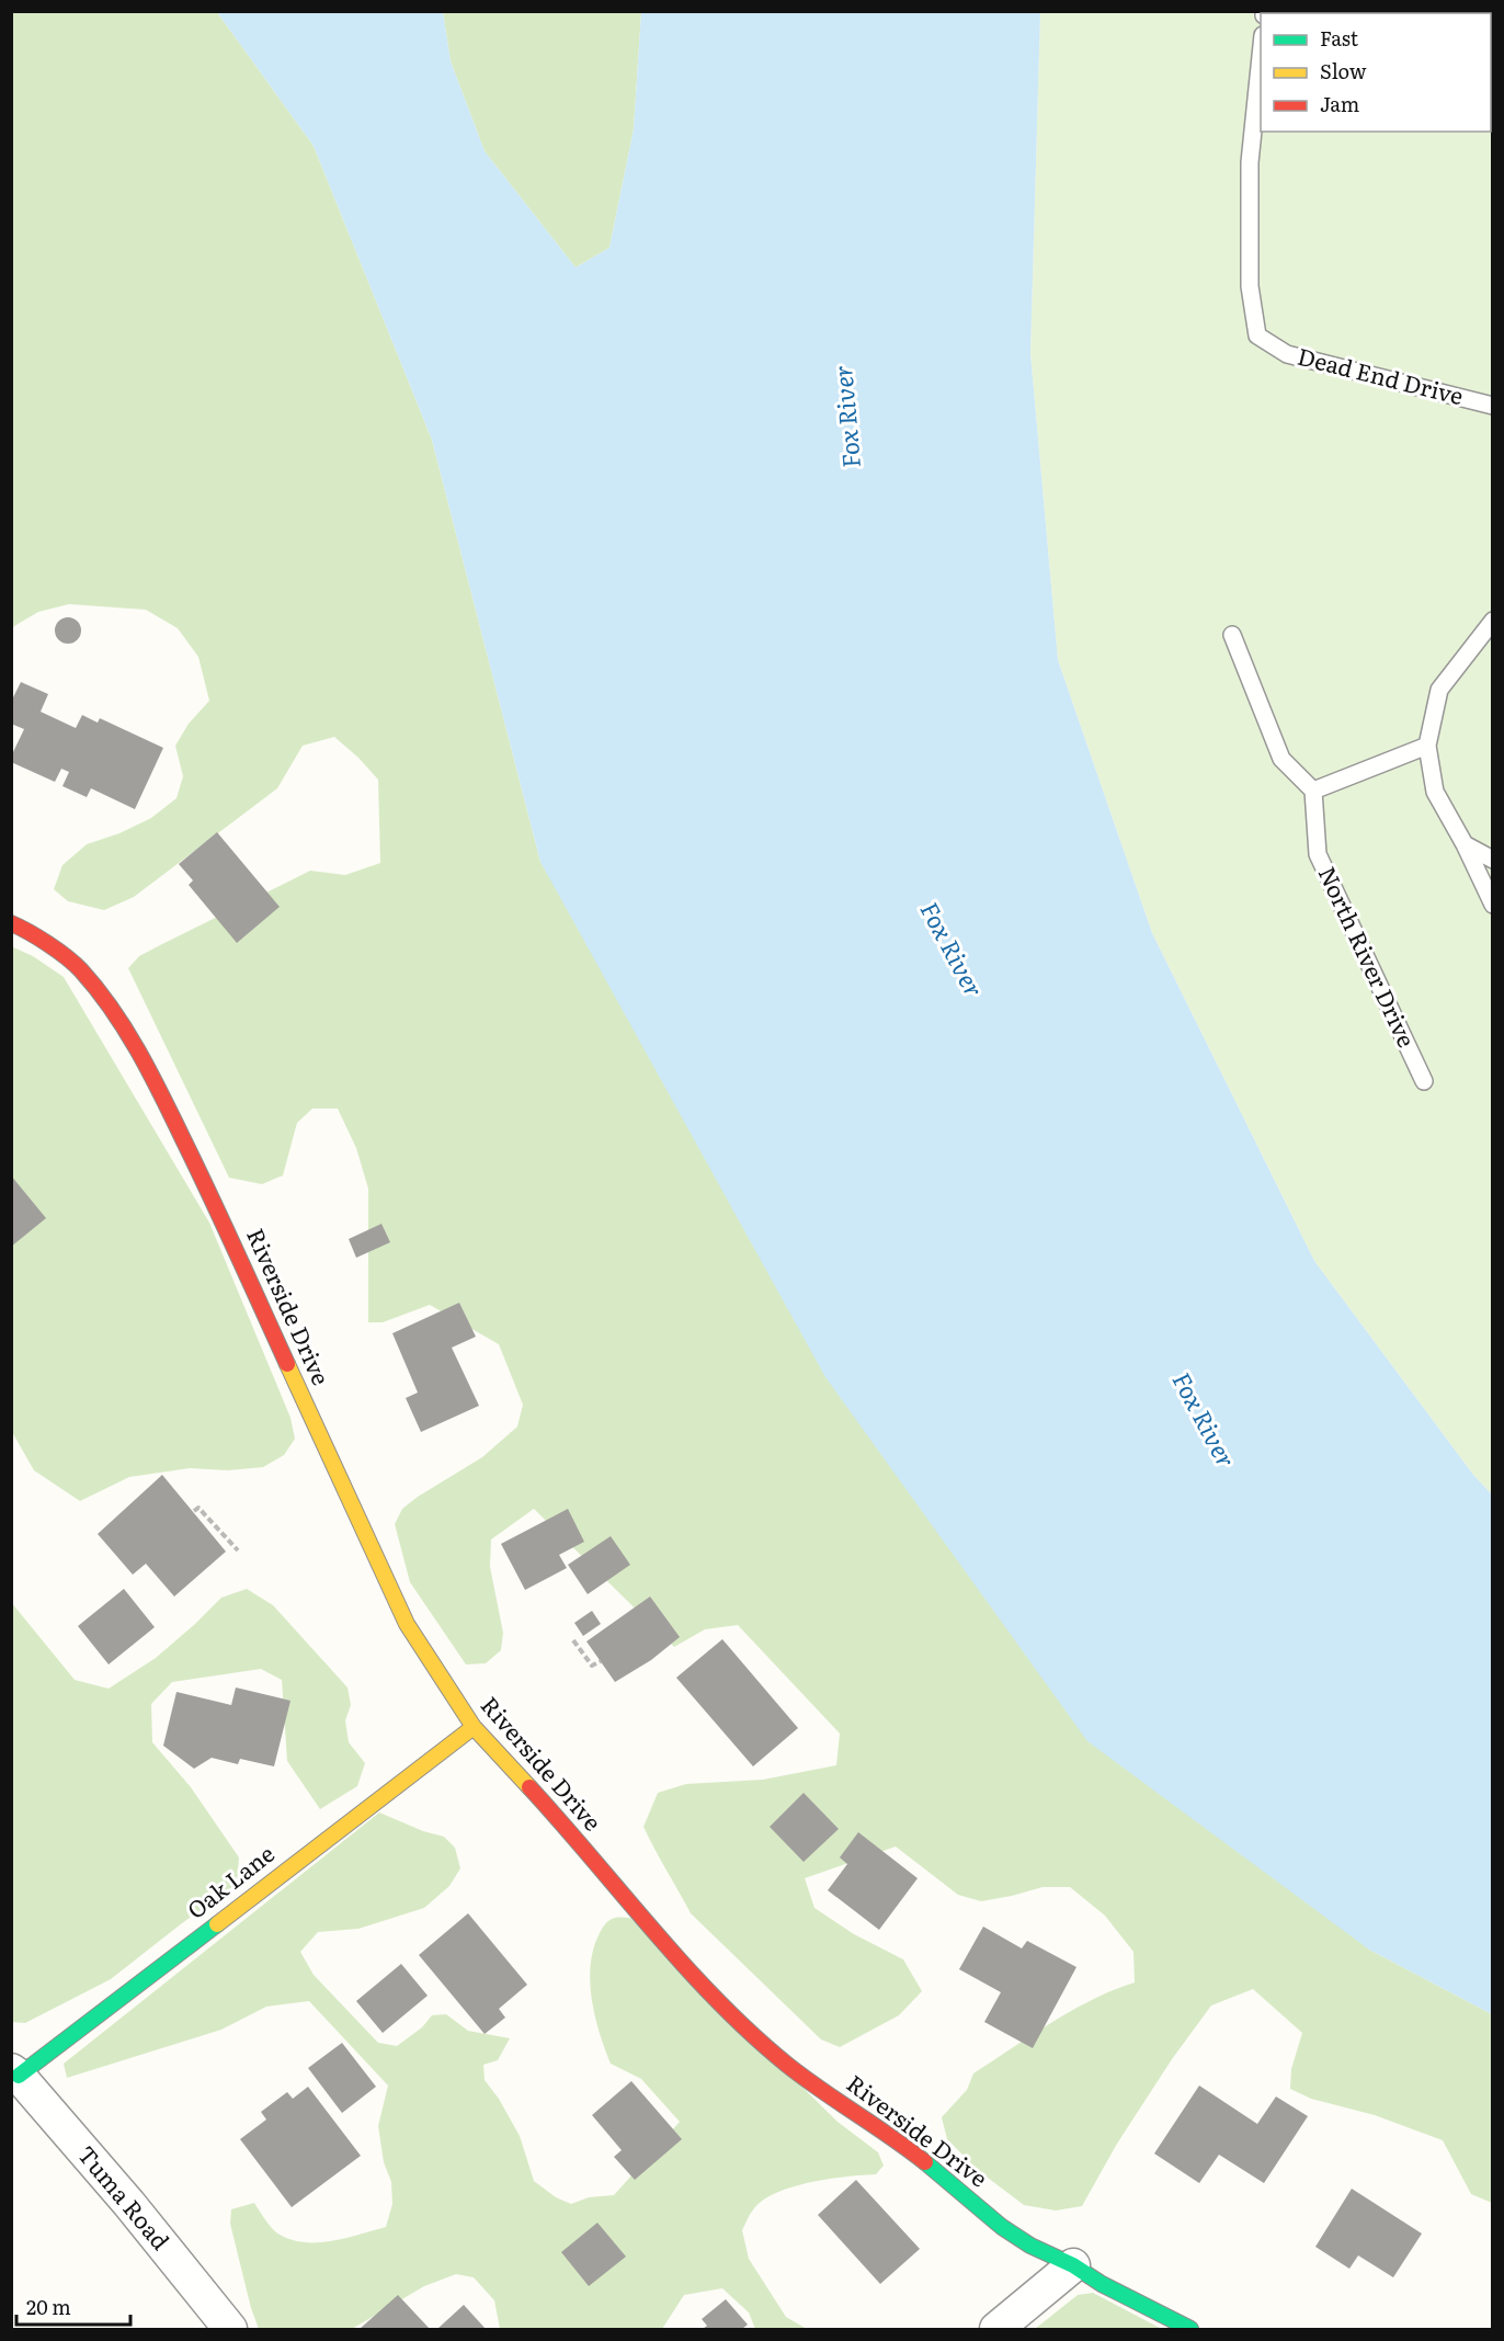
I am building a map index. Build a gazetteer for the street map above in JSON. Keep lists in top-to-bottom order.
{
  "streets": {
    "street": ["Riverside Drive", "Oak Lane", "Tuma Road"],
    "lane": ["Dead End Drive", "North River Drive"]
  },
  "crossings": [
    ["Riverside Drive", "Oak Lane"],
    ["Oak Lane", "Tuma Road"]
  ],
  "water": ["Fox River"],
  "legend": ["Fast", "Slow", "Jam"],
  "scale_bar": "20 m"
}
